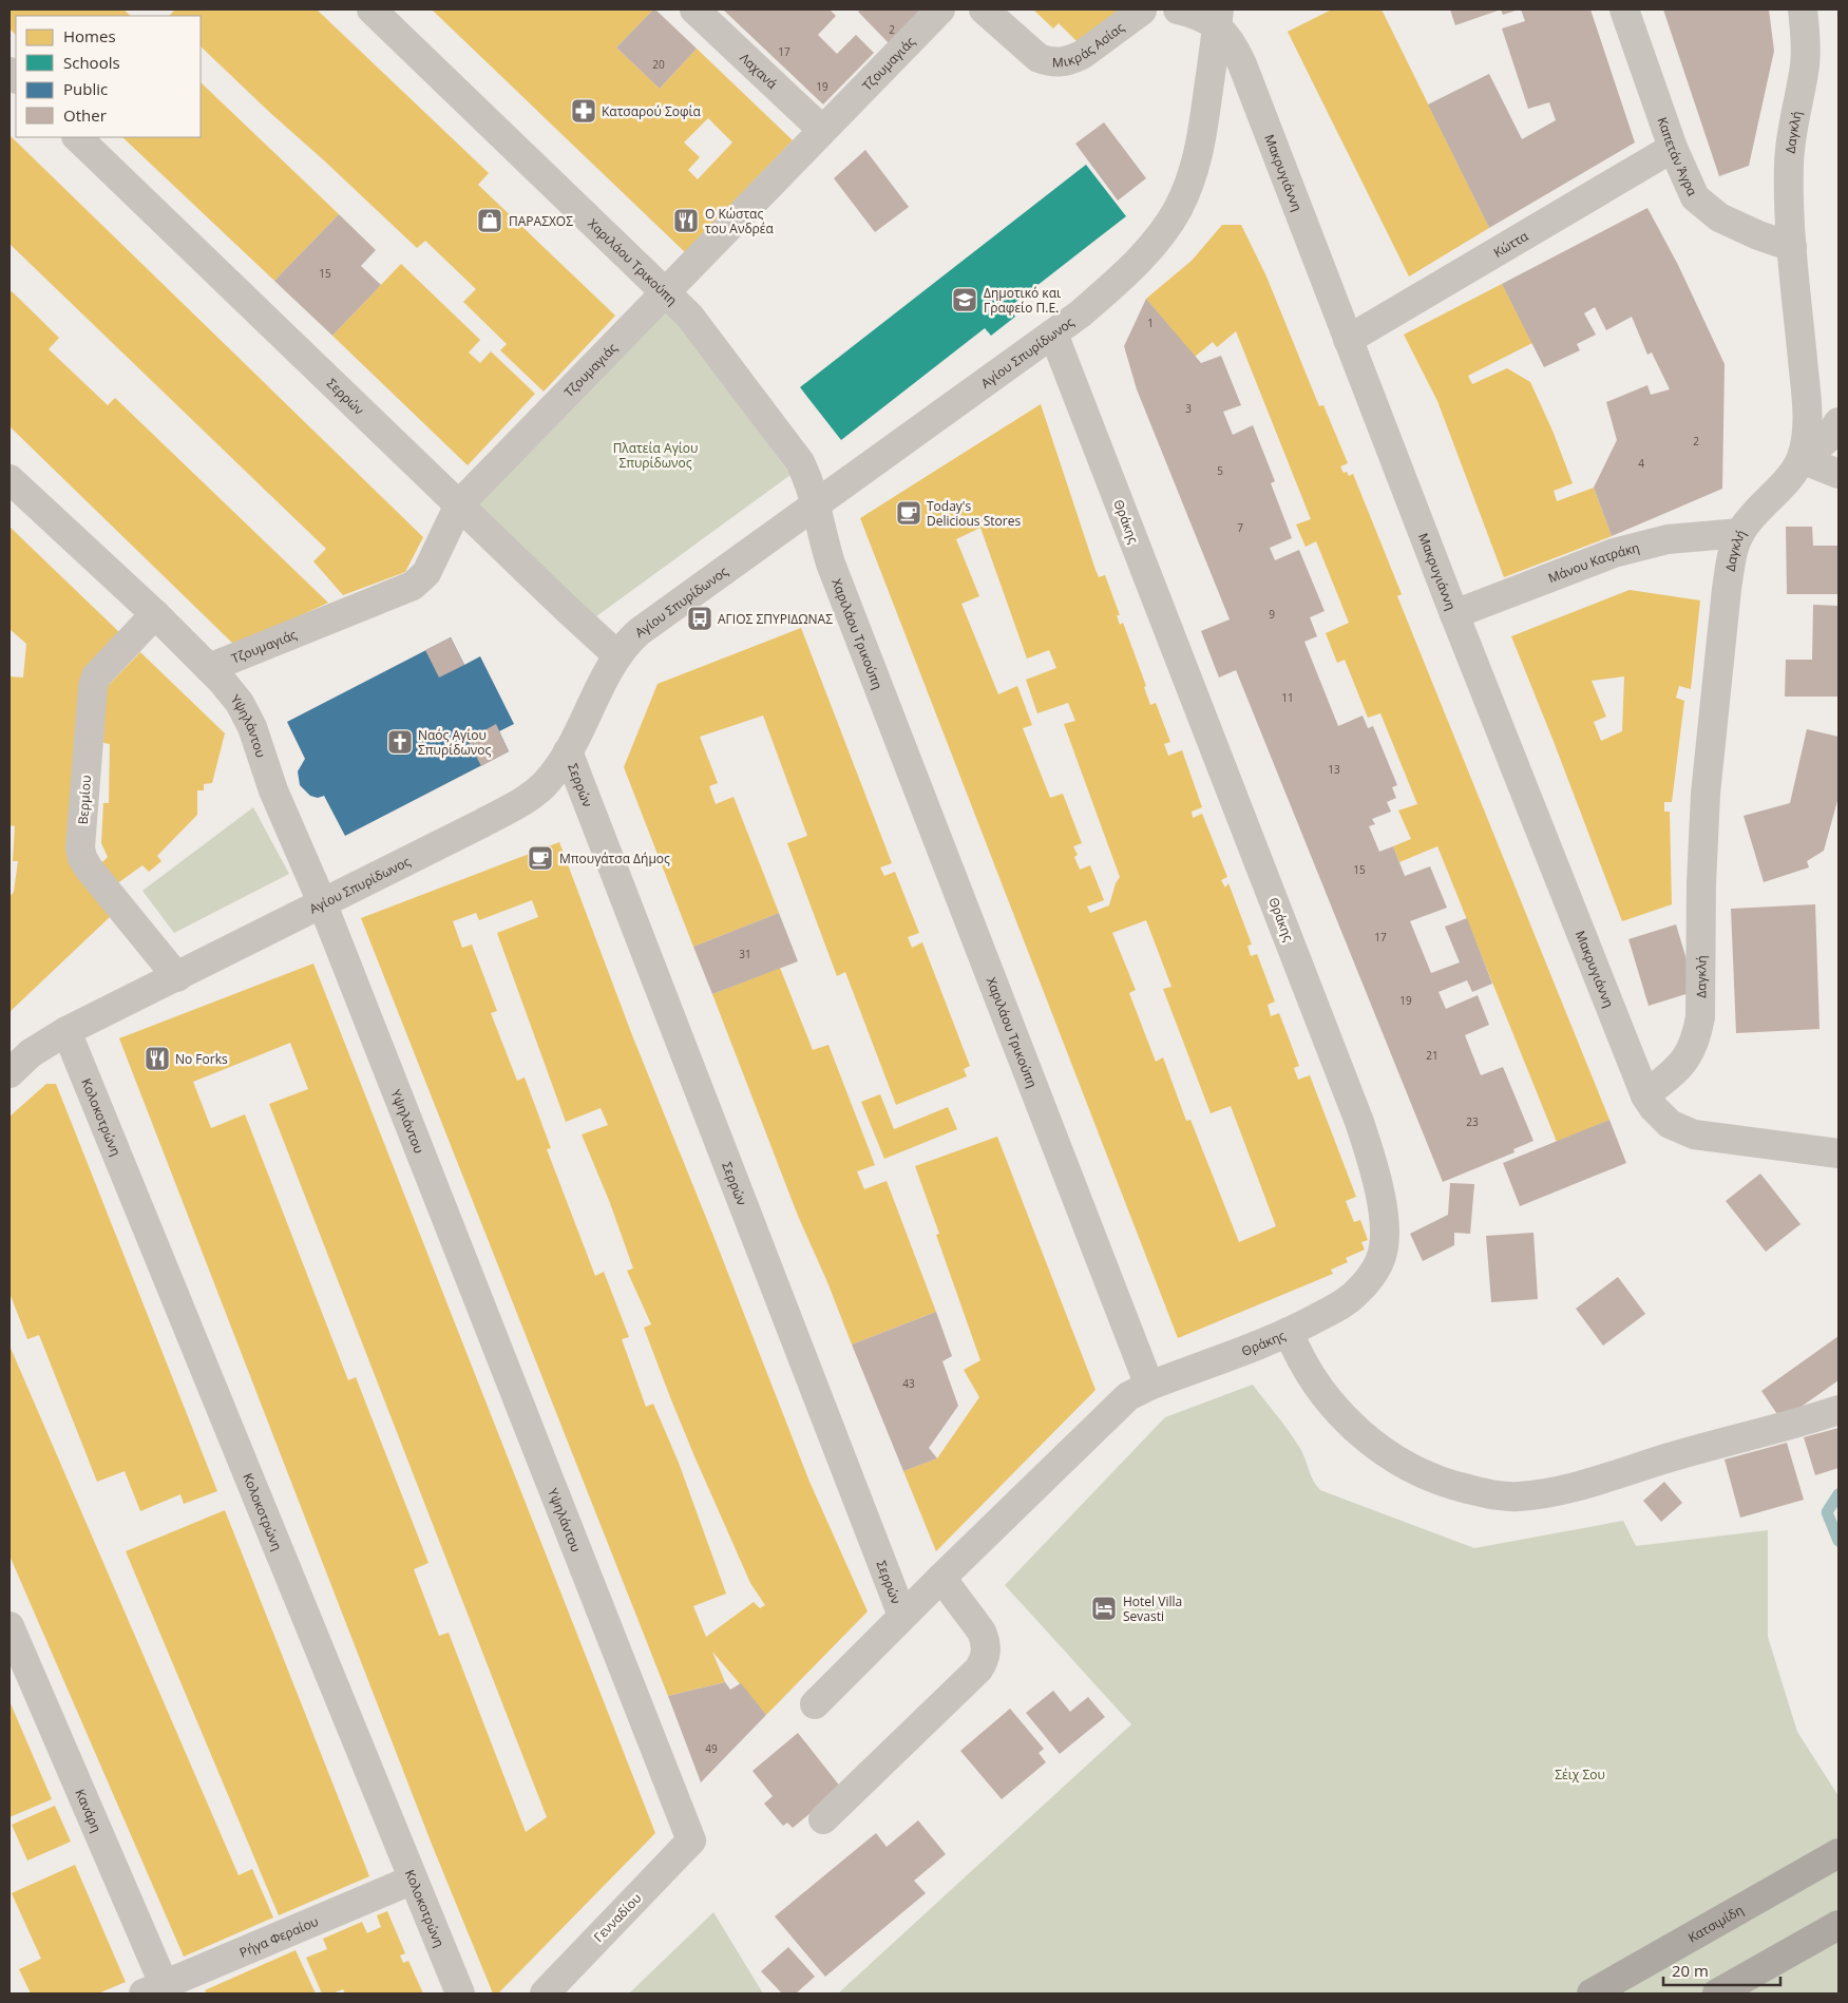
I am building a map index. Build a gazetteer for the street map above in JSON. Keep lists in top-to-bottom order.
{
  "streets": {
    "main road": ["Κατσιμίδη"],
    "street": [
      "Μικράς Ασίας",
      "Τζουμαγιάς",
      "Λαχανά",
      "Δαγκλή",
      "Καπετάν Άγρα",
      "Μακρυγιάννη",
      "Κώττα",
      "Χαριλάου Τρικούπη",
      "Αγίου Σπυρίδωνος",
      "Σερρών",
      "Θράκης",
      "Μάνου Κατράκη",
      "Υψηλάντου",
      "Βερμίου",
      "Κολοκοτρώνη",
      "Κανάρη",
      "Γενναδίου",
      "Ρήγα Φεραίου"
    ]
  },
  "crossings": [
    ["Τζουμαγιάς", "Λαχανά"],
    ["Τζουμαγιάς", "Χαριλάου Τρικούπη"],
    ["Τζουμαγιάς", "Σερρών"],
    ["Τζουμαγιάς", "Υψηλάντου"],
    ["Δαγκλή", "Καπετάν Άγρα"],
    ["Δαγκλή", "Μακρυγιάννη"],
    ["Δαγκλή", "Μάνου Κατράκη"],
    ["Καπετάν Άγρα", "Κώττα"],
    ["Μακρυγιάννη", "Κώττα"],
    ["Μακρυγιάννη", "Αγίου Σπυρίδωνος"],
    ["Μακρυγιάννη", "Μάνου Κατράκη"],
    ["Χαριλάου Τρικούπη", "Αγίου Σπυρίδωνος"],
    ["Χαριλάου Τρικούπη", "Θράκης"],
    ["Αγίου Σπυρίδωνος", "Σερρών"],
    ["Αγίου Σπυρίδωνος", "Θράκης"],
    ["Αγίου Σπυρίδωνος", "Υψηλάντου"],
    ["Αγίου Σπυρίδωνος", "Βερμίου"],
    ["Αγίου Σπυρίδωνος", "Κολοκοτρώνη"],
    ["Σερρών", "Θράκης"],
    ["Υψηλάντου", "Βερμίου"],
    ["Υψηλάντου", "Γενναδίου"],
    ["Κολοκοτρώνη", "Ρήγα Φεραίου"],
    ["Κανάρη", "Ρήγα Φεραίου"]
  ],
  "parks": ["Πλατεία Αγίου Σπυρίδωνος", "Σέιχ Σου"],
  "places": {
    "pharmacy": ["Κατσαρού Σοφία"],
    "shop": ["ΠΑΡΑΣΧΟΣ"],
    "restaurant": ["Ο Κώστας του Ανδρέα", "No Forks"],
    "school or university": ["Δημοτικό και Γραφείο Π.Ε."],
    "cafe": ["Today's Delicious Stores", "Μπουγάτσα Δήμος"],
    "bus stop": ["ΑΓΙΟΣ ΣΠΥΡΙΔΩΝΑΣ"],
    "church": ["Ναός Αγίου Σπυρίδωνος"],
    "hotel": ["Hotel Villa Sevasti"]
  },
  "house_numbers": [
    "2",
    "17",
    "20",
    "19",
    "15",
    "1",
    "3",
    "2",
    "4",
    "5",
    "7",
    "9",
    "11",
    "13",
    "15",
    "17",
    "31",
    "19",
    "21",
    "23",
    "43",
    "49"
  ],
  "legend": [
    "Homes",
    "Schools",
    "Public",
    "Other"
  ],
  "scale_bar": "20 m"
}
